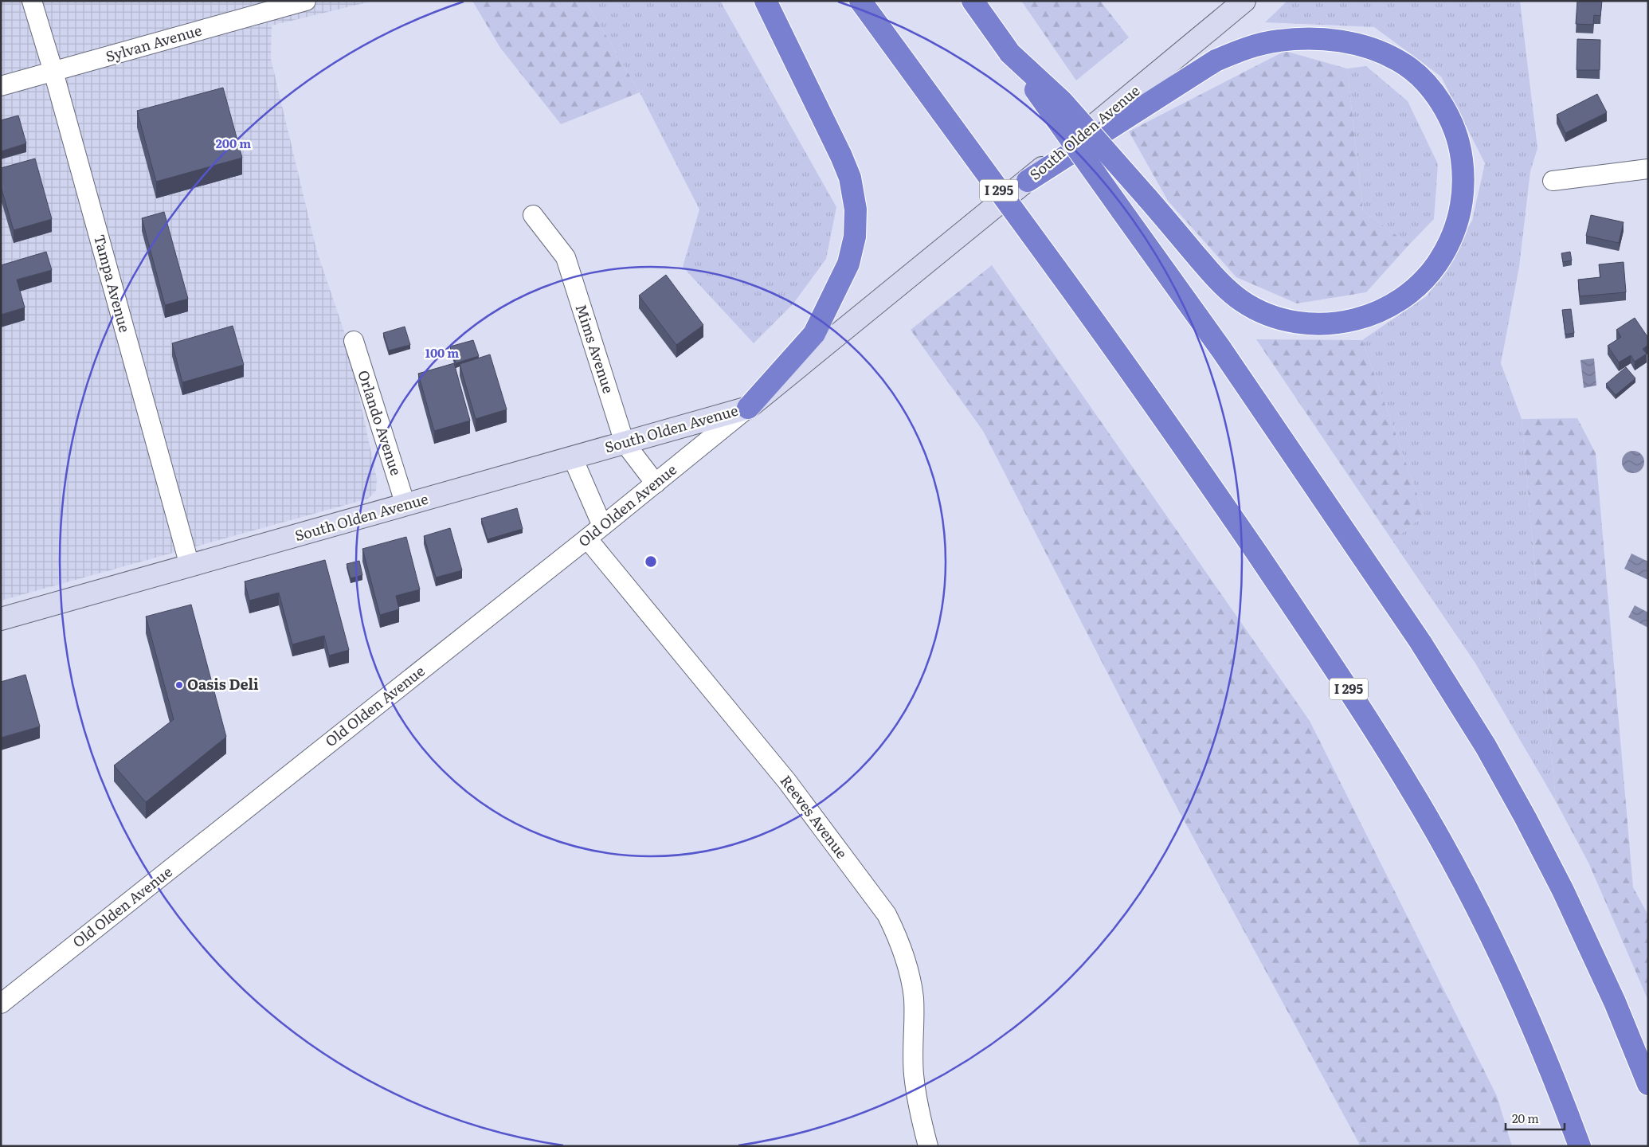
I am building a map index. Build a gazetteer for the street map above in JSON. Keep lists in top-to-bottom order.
{
  "streets": {
    "highway": ["I 295"],
    "main road": ["South Olden Avenue"],
    "street": [
      "Sylvan Avenue",
      "Tampa Avenue",
      "Mims Avenue",
      "Orlando Avenue",
      "Old Olden Avenue",
      "Reeves Avenue"
    ]
  },
  "crossings": [
    ["Sylvan Avenue", "Tampa Avenue"],
    ["South Olden Avenue", "Tampa Avenue"],
    ["South Olden Avenue", "Mims Avenue"],
    ["South Olden Avenue", "Orlando Avenue"],
    ["South Olden Avenue", "Old Olden Avenue"],
    ["Mims Avenue", "Old Olden Avenue"],
    ["Old Olden Avenue", "Reeves Avenue"]
  ],
  "places": ["Oasis Deli"],
  "scale_bar": "20 m",
  "rings": ["200 m", "100 m"]
}
